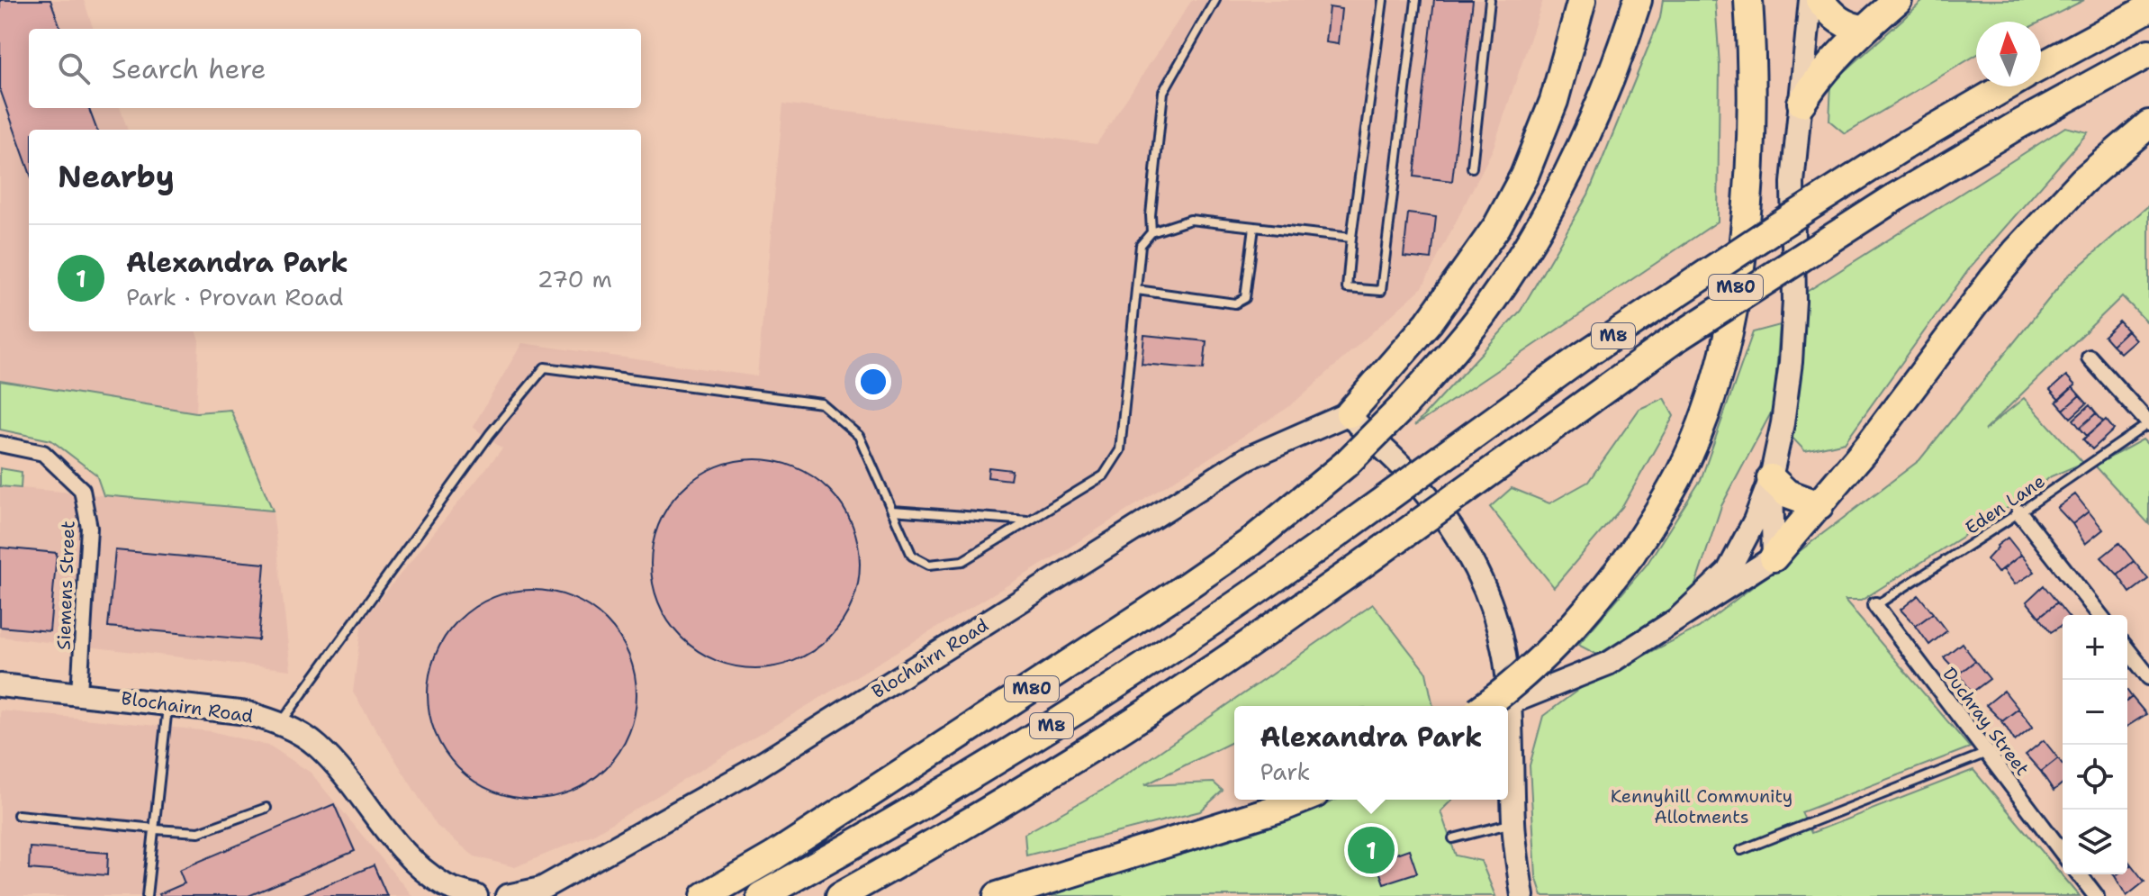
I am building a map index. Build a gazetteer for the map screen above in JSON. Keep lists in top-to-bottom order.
{
  "streets": {
    "highway": ["M80", "M8"],
    "street": ["Siemens Street", "Blochairn Road", "Duchray Street"],
    "lane": ["Eden Lane"]
  },
  "crossings": [
    ["Eden Lane", "Duchray Street"],
    ["Siemens Street", "Blochairn Road"]
  ],
  "parks": ["Kennyhill Community Allotments"],
  "north": "top",
  "page": {
    "search": "Search here",
    "heading": "Nearby",
    "list": [
      {
        "mark": "1",
        "name": "Alexandra Park",
        "note": "Park · Provan Road",
        "value": "270 m"
      }
    ],
    "map_buttons": ["+", "−"],
    "popup": ["Alexandra Park", "Park"],
    "pins": "1"
  }
}
